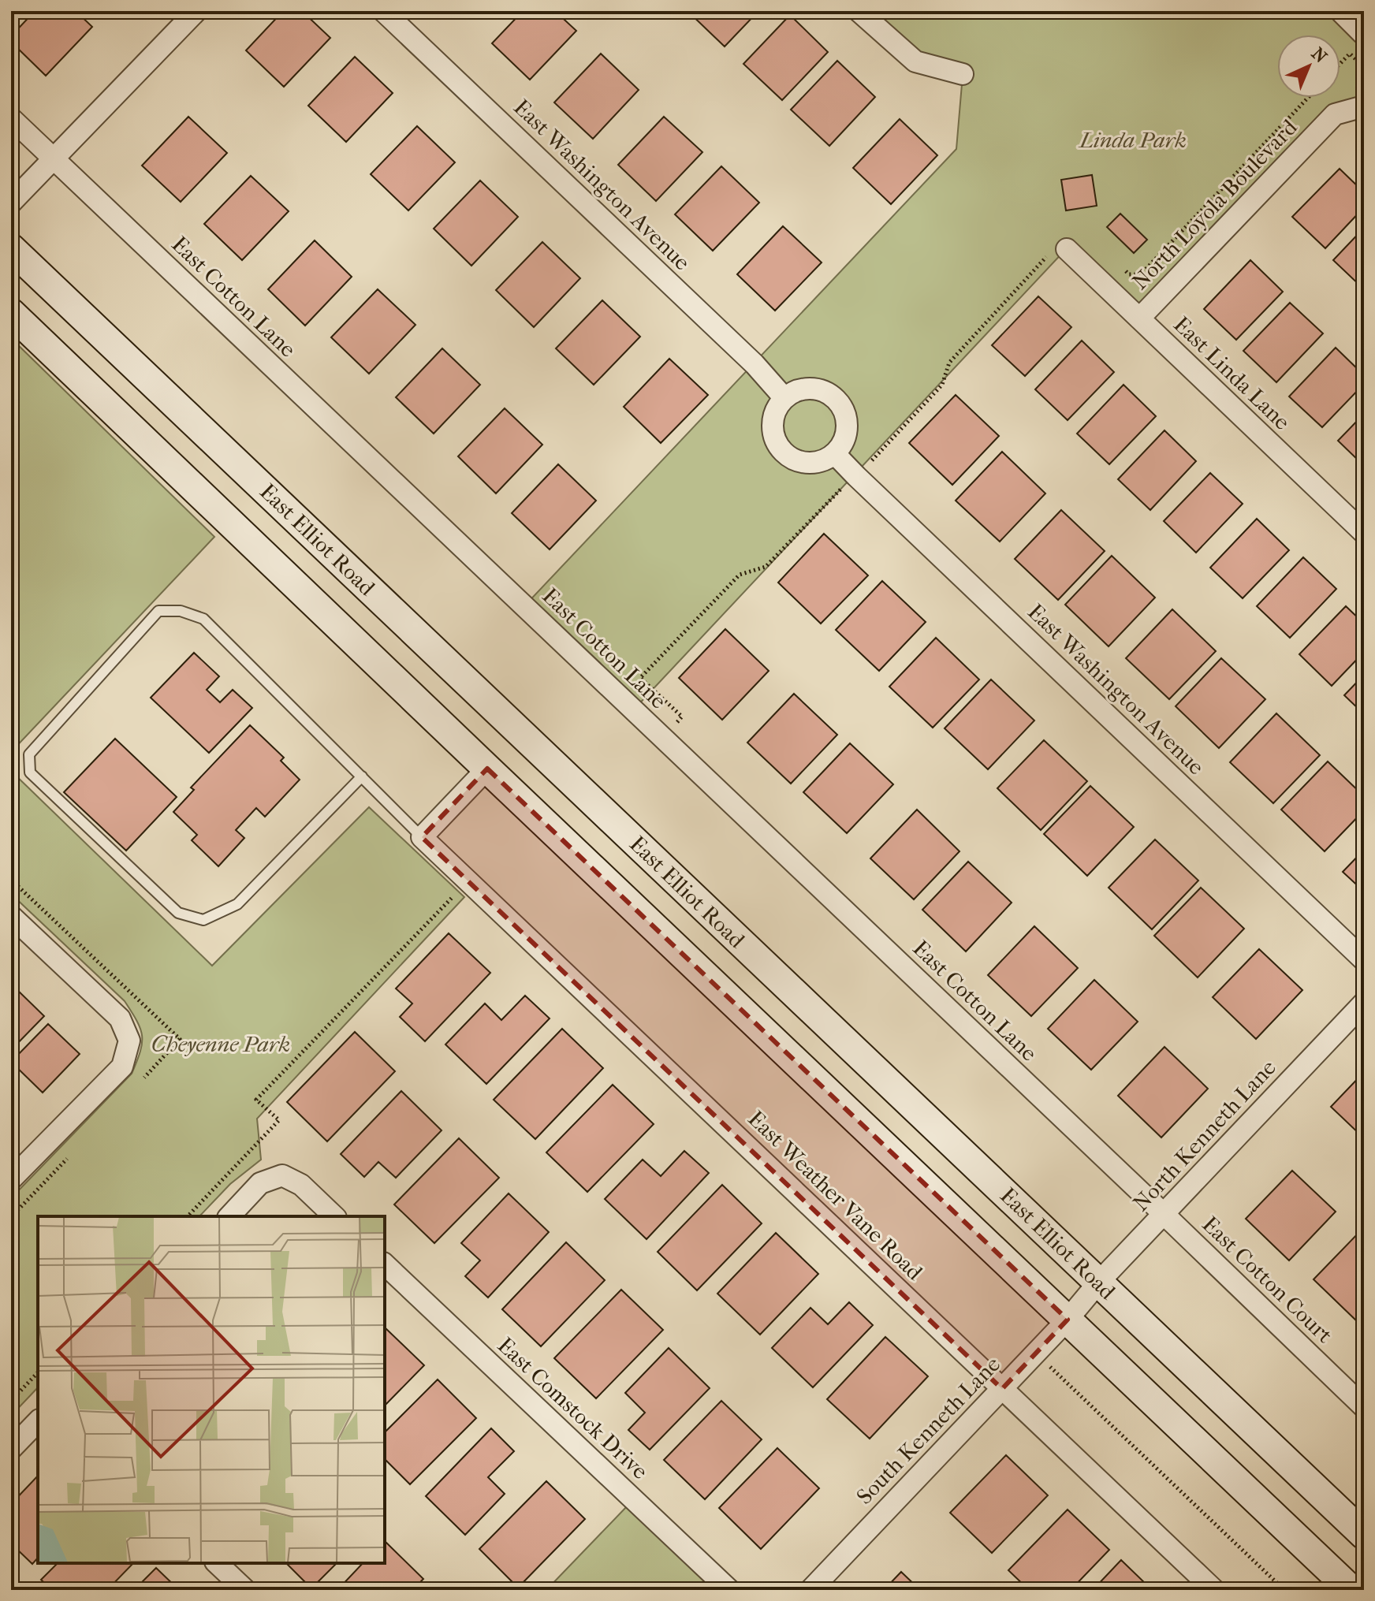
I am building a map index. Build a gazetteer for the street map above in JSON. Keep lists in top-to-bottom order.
{
  "streets": {
    "main road": ["East Elliot Road"],
    "street": [
      "East Washington Avenue",
      "North Loyola Boulevard",
      "East Cotton Lane",
      "East Linda Lane",
      "North Kenneth Lane",
      "East Weather Vane Road",
      "East Cotton Court",
      "East Comstock Drive",
      "South Kenneth Lane"
    ]
  },
  "crossings": [
    ["North Loyola Boulevard", "East Linda Lane"],
    ["East Cotton Lane", "North Kenneth Lane"],
    ["East Cotton Lane", "East Cotton Court"],
    ["East Elliot Road", "North Kenneth Lane"],
    ["North Kenneth Lane", "East Cotton Court"],
    ["North Kenneth Lane", "South Kenneth Lane"],
    ["East Weather Vane Road", "South Kenneth Lane"]
  ],
  "parks": ["Linda Park", "Cheyenne Park"],
  "north": "top right"
}
